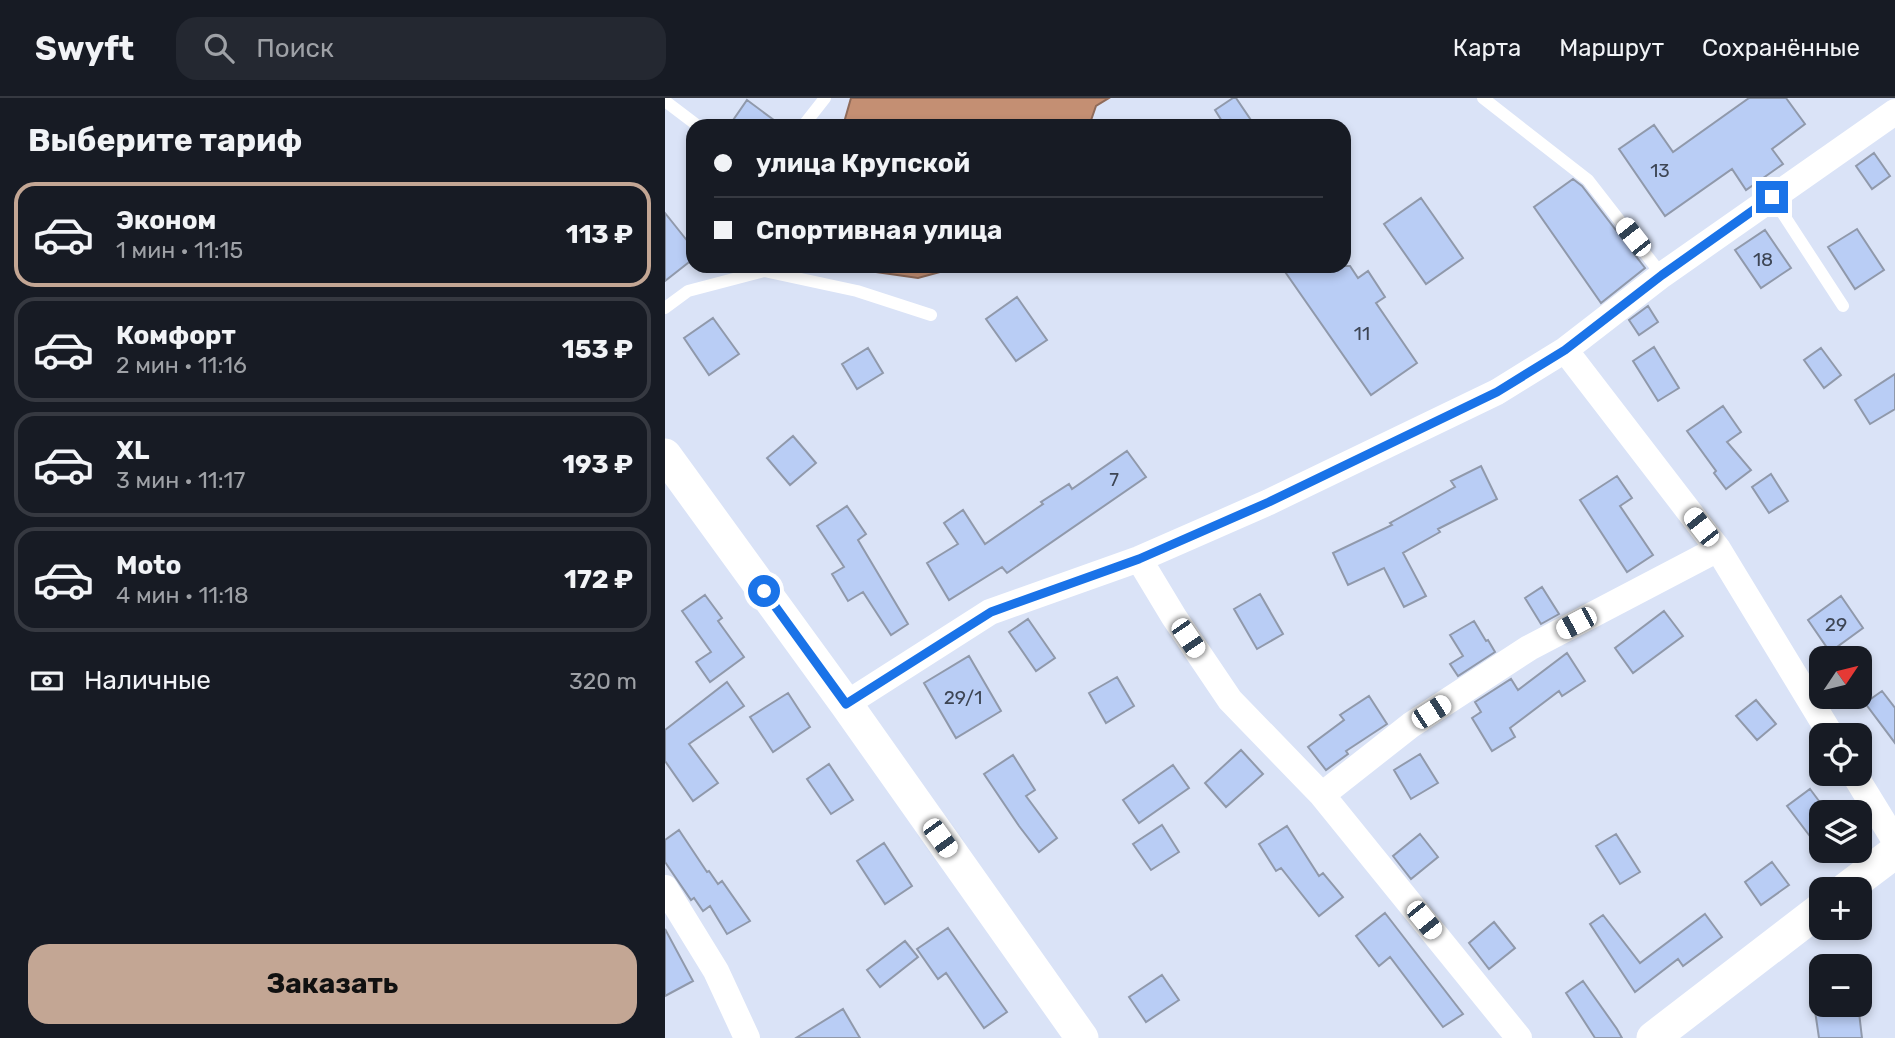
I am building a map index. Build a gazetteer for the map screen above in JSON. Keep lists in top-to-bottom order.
{
  "house_numbers": [
    "13",
    "18",
    "11",
    "7",
    "29",
    "29/1"
  ],
  "north": "top right",
  "page": {
    "header": "Swyft",
    "search": "Поиск",
    "nav": ["Карта", "Маршрут", "Сохранённые"],
    "heading": "Выберите тариф",
    "banner": ["улица Крупской", "Спортивная улица"],
    "list": [
      {
        "name": "Эконом",
        "note": "1 мин · 11:15",
        "value": "113 ₽"
      },
      {
        "name": "Комфорт",
        "note": "2 мин · 11:16",
        "value": "153 ₽"
      },
      {
        "name": "XL",
        "note": "3 мин · 11:17",
        "value": "193 ₽"
      },
      {
        "name": "Moto",
        "note": "4 мин · 11:18",
        "value": "172 ₽"
      }
    ],
    "pay": ["Наличные", "320 m"],
    "map_buttons": ["+", "−"],
    "buttons": "Заказать"
  }
}
